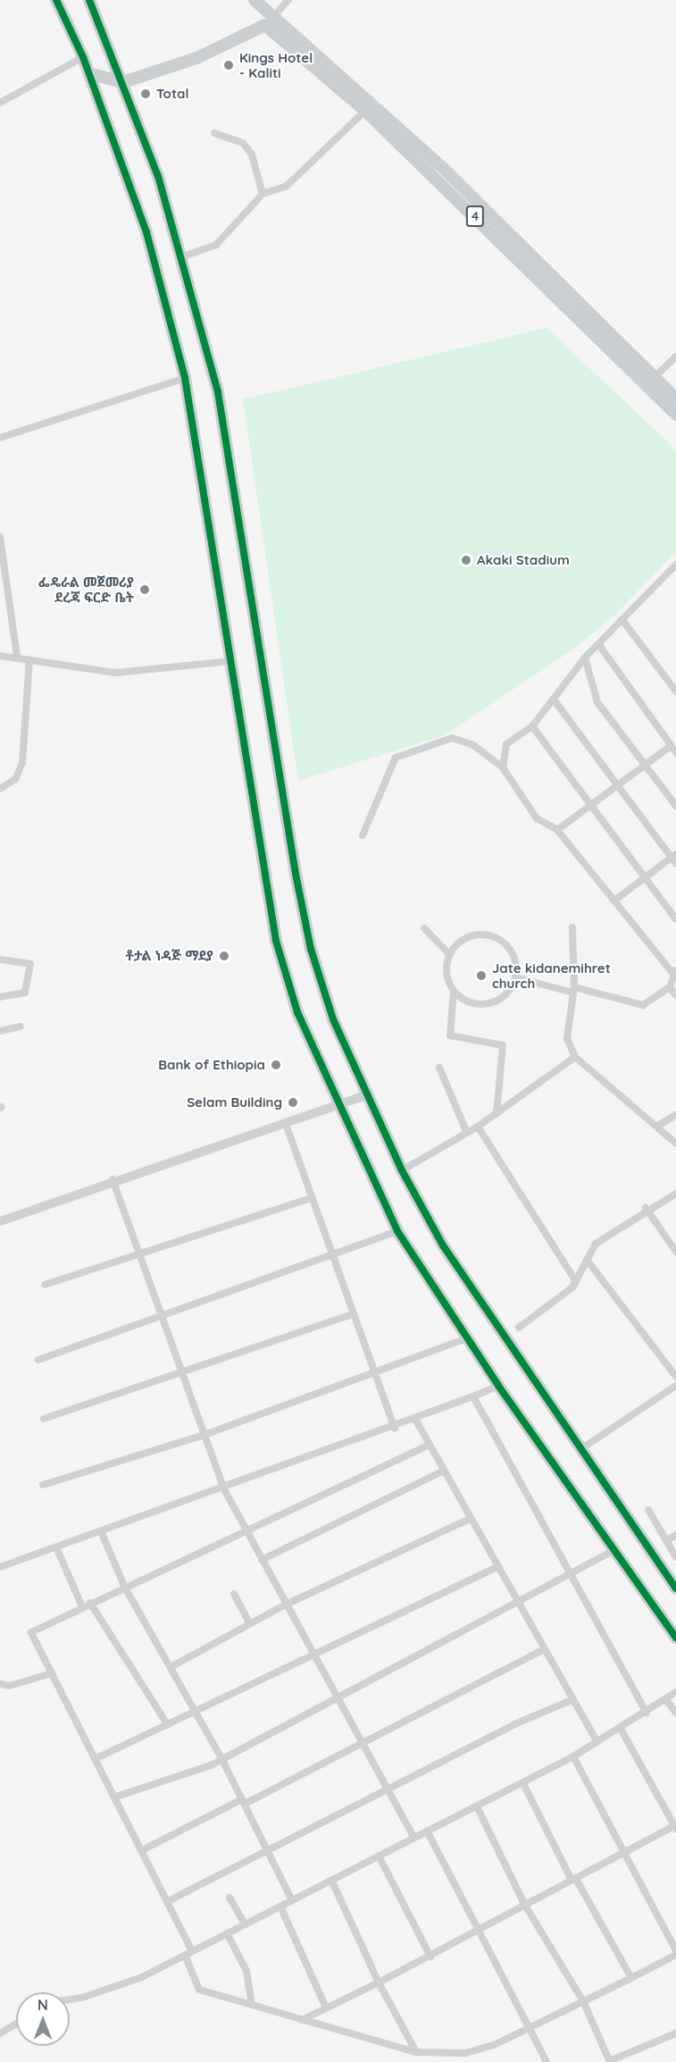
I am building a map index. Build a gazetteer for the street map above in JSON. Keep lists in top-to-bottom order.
{
  "streets": {
    "main road": ["4"]
  },
  "places": [
    "Kings Hotel - Kaliti",
    "Total",
    "Akaki Stadium",
    "ፌዴራል መጀመሪያ ደረጃ ፍርድ ቤት",
    "ቶታል ነዳጅ ማደያ",
    "Jate kidanemihret church",
    "Bank of Ethiopia",
    "Selam Building"
  ],
  "north": "top"
}
